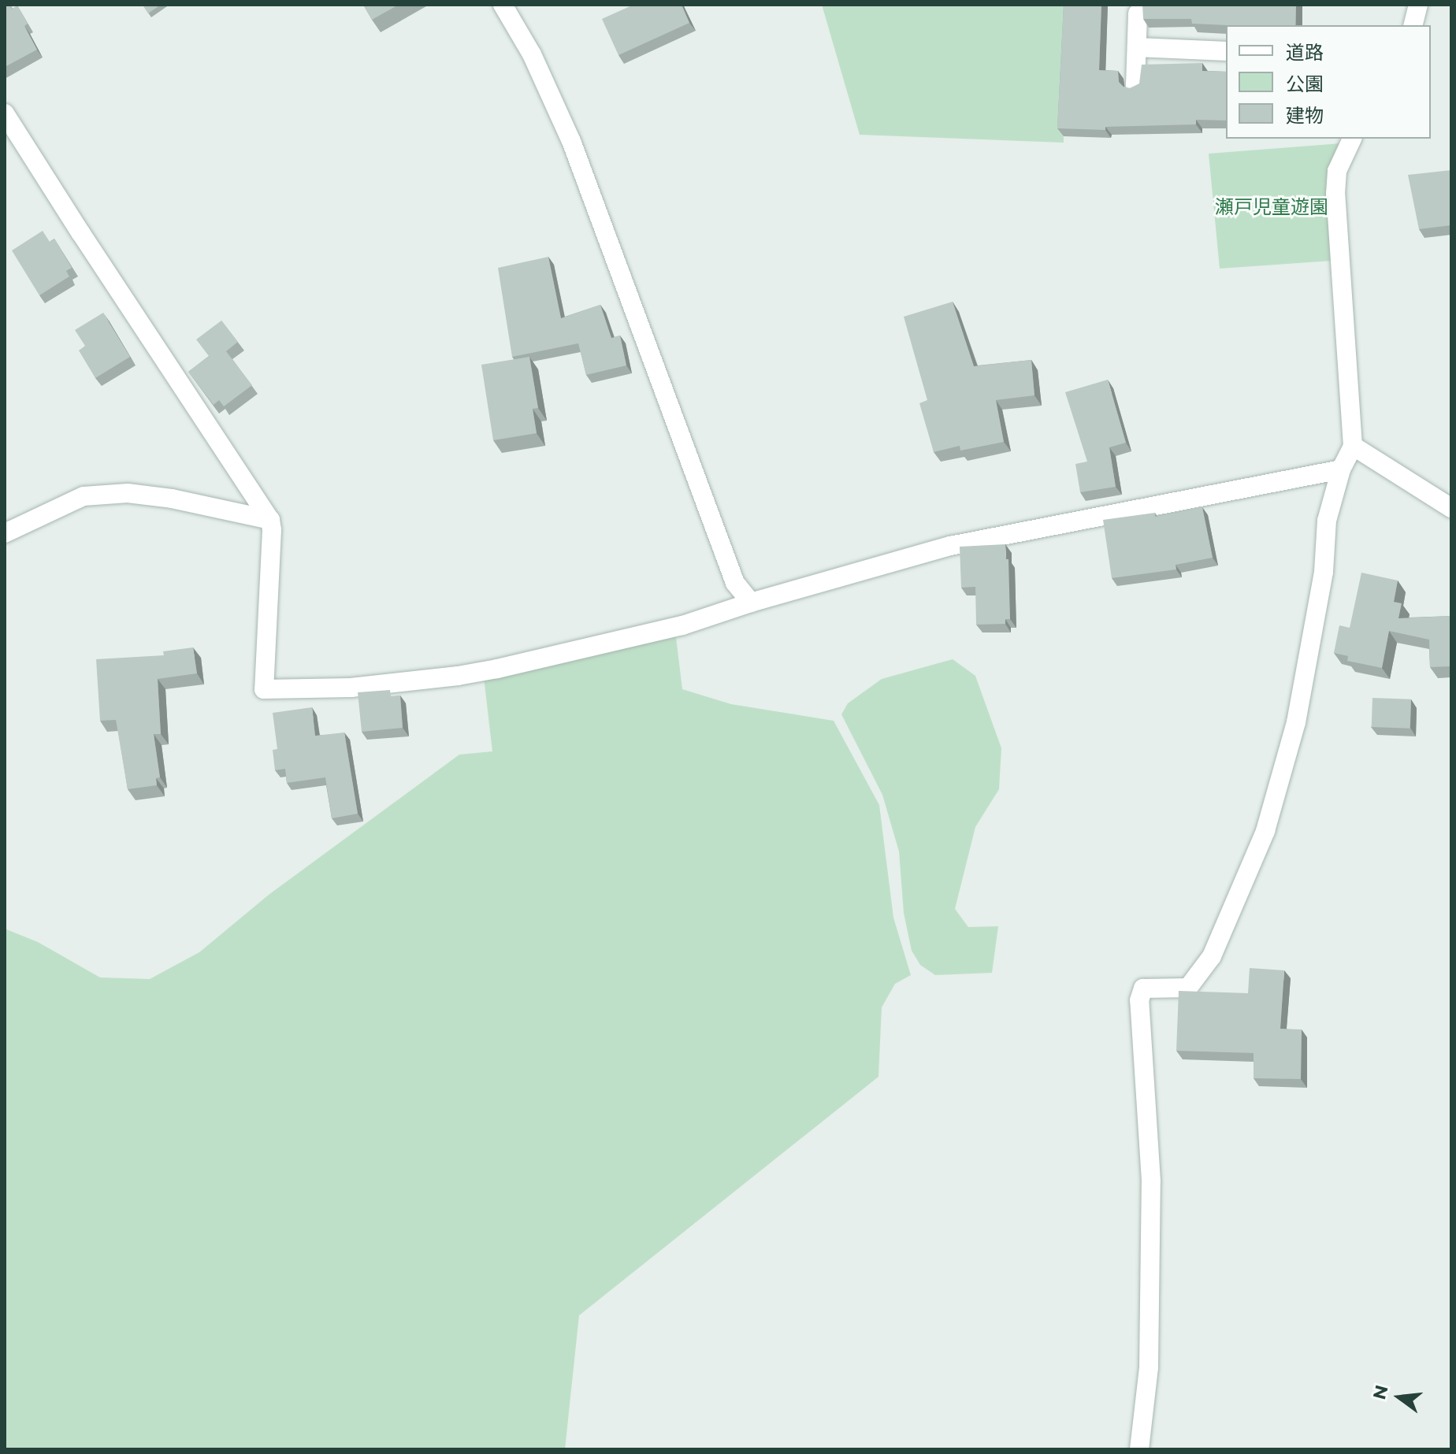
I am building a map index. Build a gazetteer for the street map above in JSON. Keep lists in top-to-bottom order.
{
  "parks": ["瀬戸児童遊園"],
  "legend": ["道路", "公園", "建物"],
  "north": "left"
}
